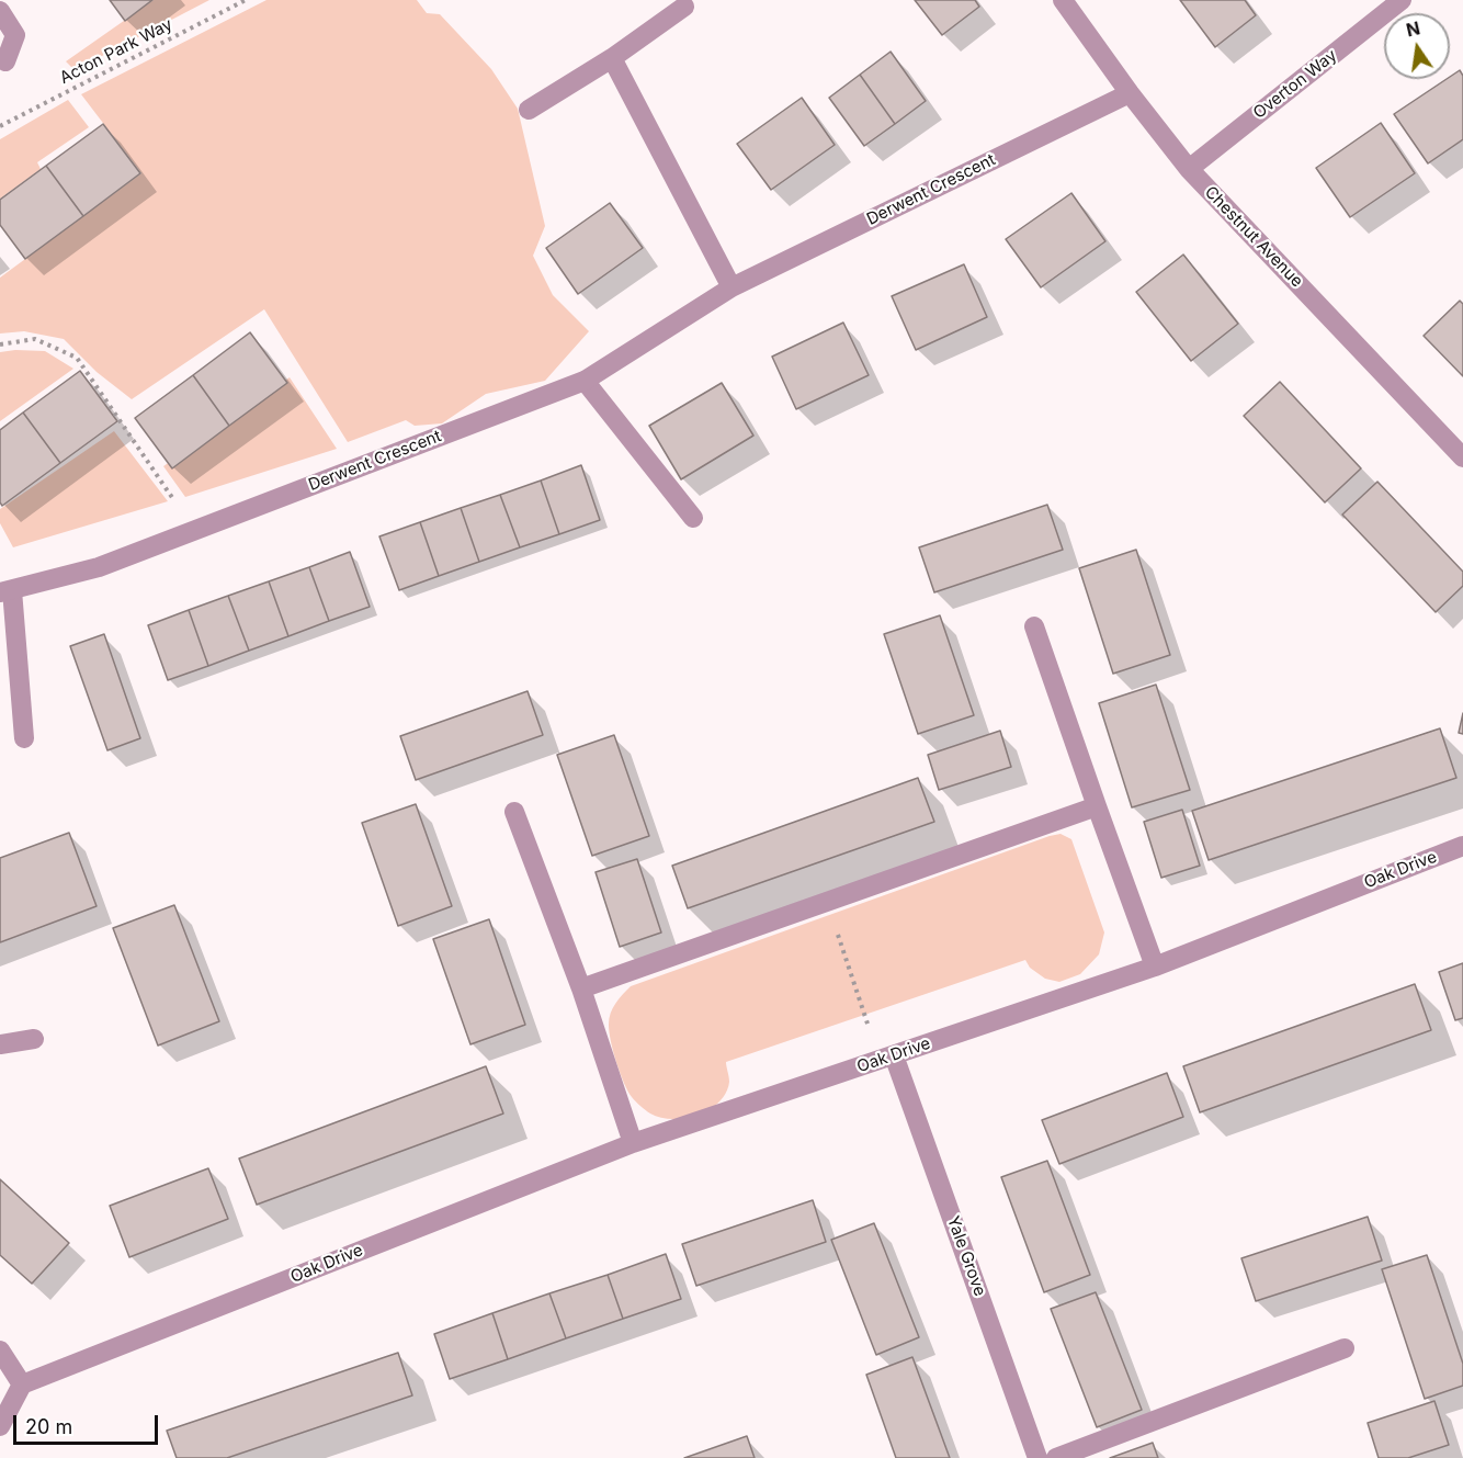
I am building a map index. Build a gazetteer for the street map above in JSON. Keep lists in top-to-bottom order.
{
  "streets": {
    "street": [
      "Overton Way",
      "Derwent Crescent",
      "Chestnut Avenue",
      "Oak Drive",
      "Yale Grove"
    ],
    "path": ["Acton Park Way"]
  },
  "crossings": [
    ["Overton Way", "Chestnut Avenue"],
    ["Derwent Crescent", "Chestnut Avenue"],
    ["Oak Drive", "Yale Grove"]
  ],
  "scale_bar": "20 m",
  "north": "top"
}
